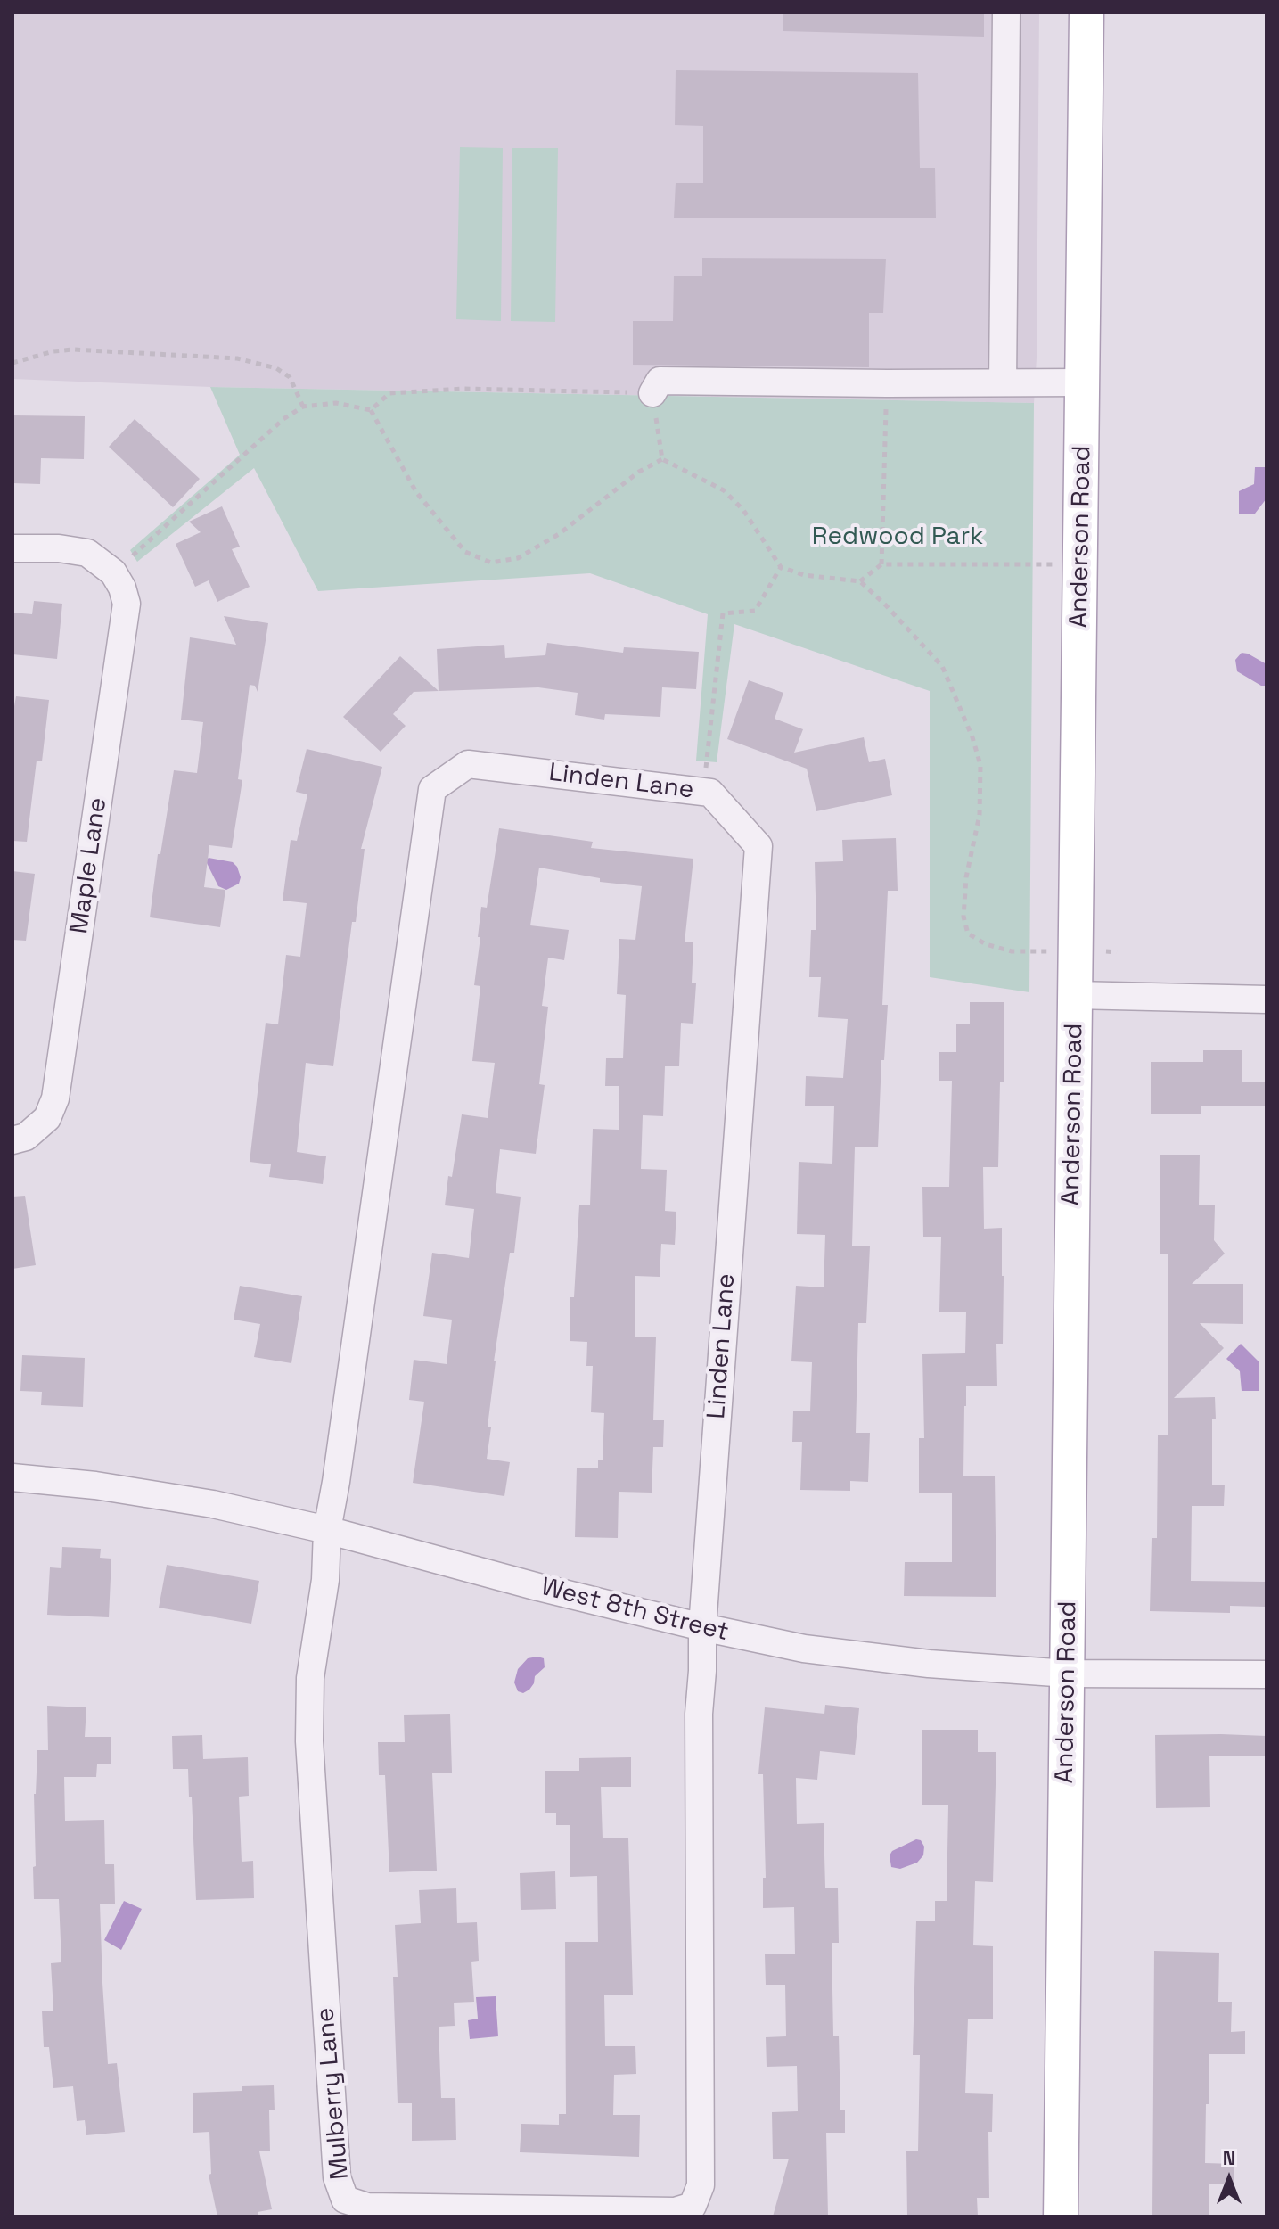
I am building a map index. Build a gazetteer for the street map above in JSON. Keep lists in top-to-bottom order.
{
  "streets": {
    "main road": ["Anderson Road"],
    "street": [
      "Linden Lane",
      "Maple Lane",
      "West 8th Street",
      "Mulberry Lane"
    ]
  },
  "crossings": [
    ["Anderson Road", "West 8th Street"],
    ["Linden Lane", "West 8th Street"],
    ["Linden Lane", "Mulberry Lane"],
    ["West 8th Street", "Mulberry Lane"]
  ],
  "parks": ["Redwood Park"],
  "north": "top"
}
